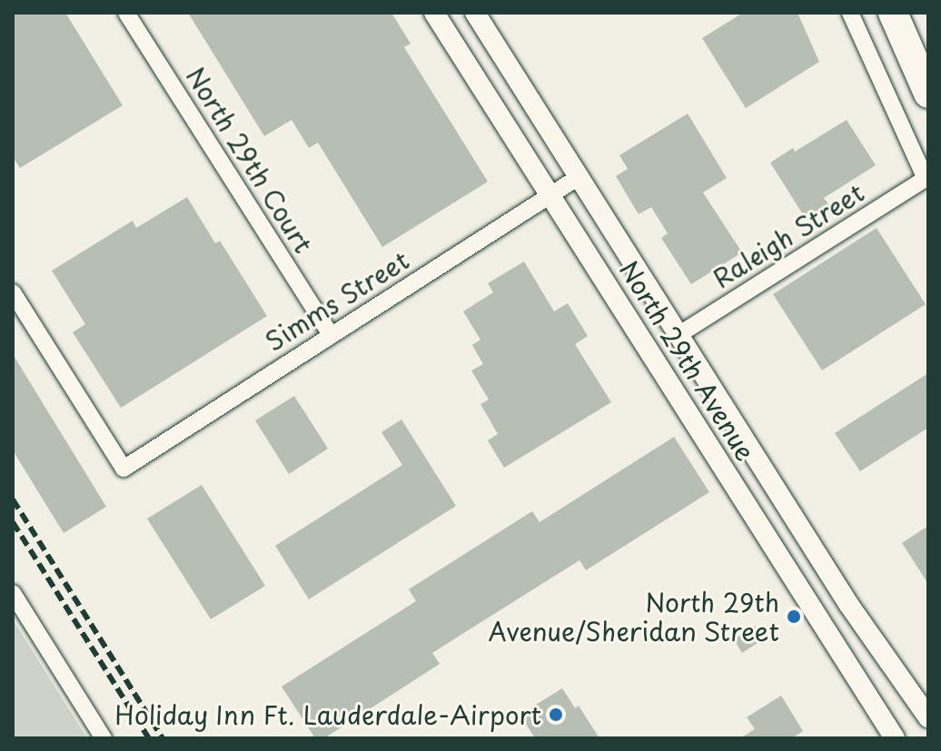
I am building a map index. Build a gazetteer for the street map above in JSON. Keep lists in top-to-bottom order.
{
  "streets": {
    "street": [
      "North 29th Court",
      "Raleigh Street",
      "Simms Street",
      "North 29th Avenue"
    ]
  },
  "crossings": [
    ["North 29th Court", "Simms Street"],
    ["Raleigh Street", "North 29th Avenue"],
    ["Simms Street", "North 29th Avenue"]
  ],
  "places": ["North 29th Avenue/Sheridan Street", "Holiday Inn Ft. Lauderdale-Airport"]
}
